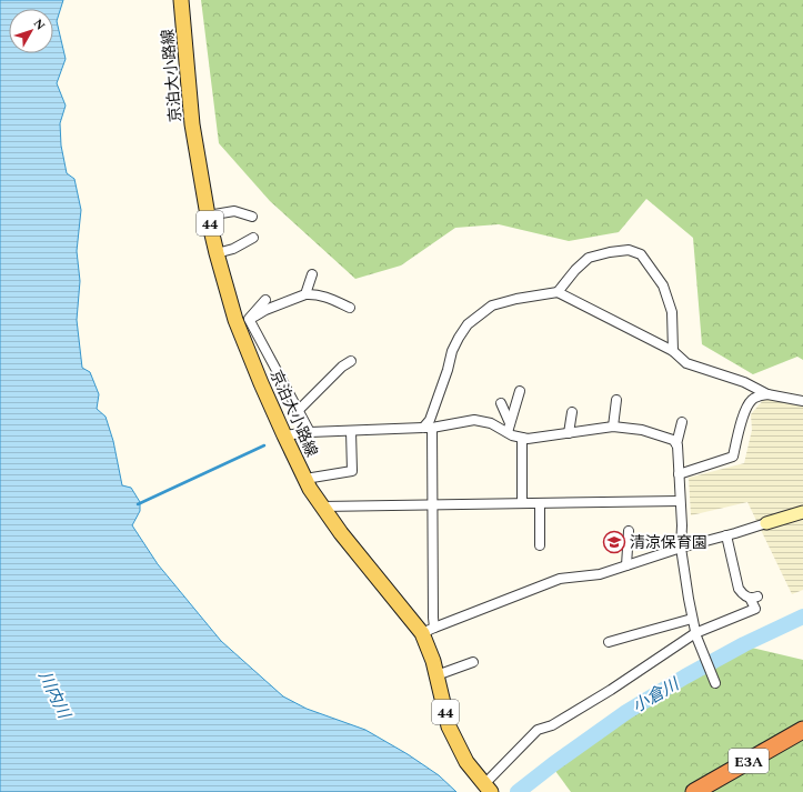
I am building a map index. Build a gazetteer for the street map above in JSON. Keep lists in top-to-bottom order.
{
  "streets": {
    "highway": ["E3A"],
    "main road": ["京泊大小路線", "44"]
  },
  "water": ["川内川", "小倉川"],
  "places": {
    "school or university": ["清涼保育園"]
  },
  "north": "top right"
}
